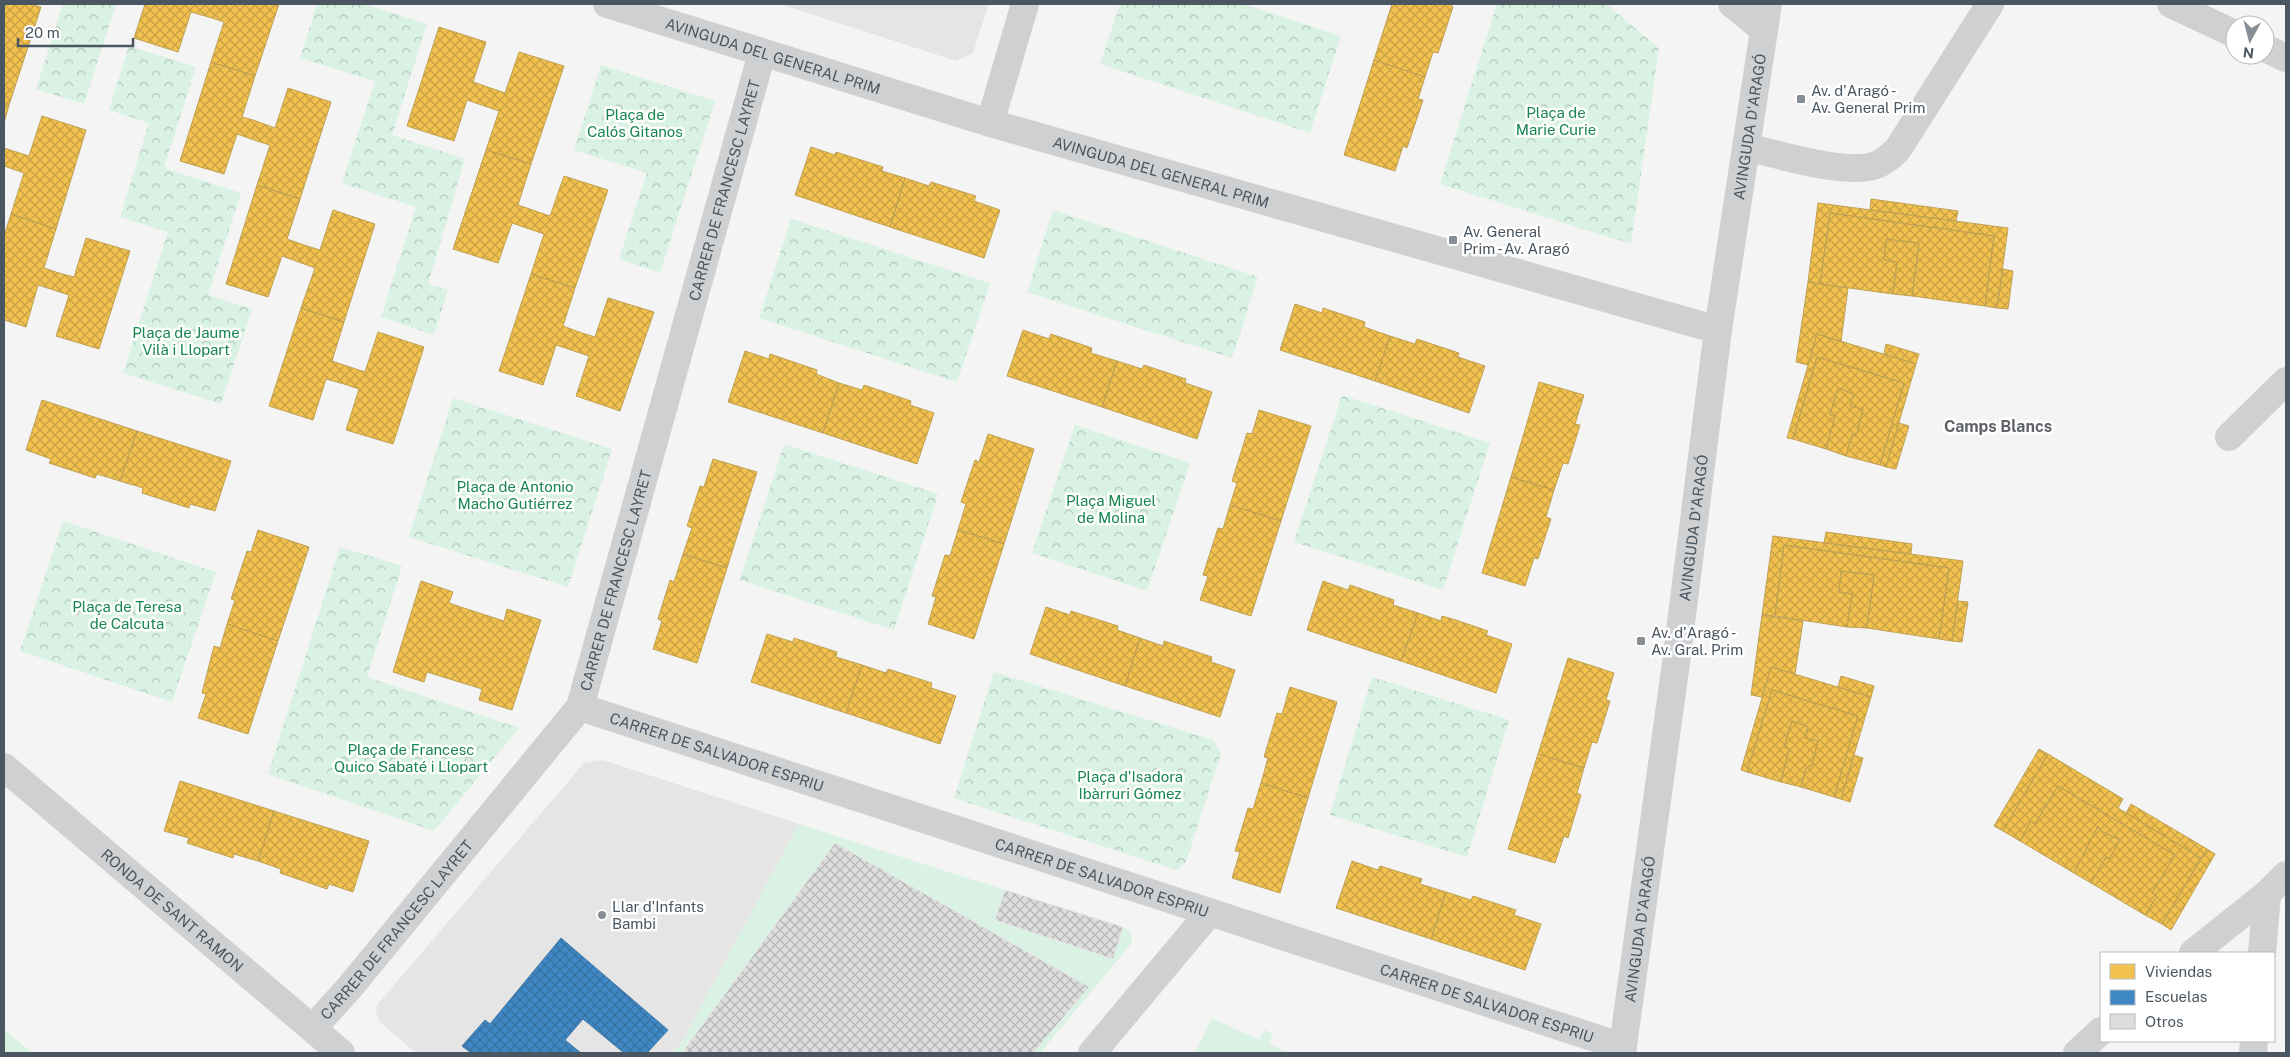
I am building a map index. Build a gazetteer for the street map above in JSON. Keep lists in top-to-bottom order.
{
  "streets": {
    "street": [
      "AVINGUDA DEL GENERAL PRIM",
      "AVINGUDA D'ARAGÓ",
      "CARRER DE FRANCESC LAYRET",
      "CARRER DE SALVADOR ESPRIU",
      "RONDA DE SANT RAMON"
    ]
  },
  "crossings": [
    ["AVINGUDA DEL GENERAL PRIM", "AVINGUDA D'ARAGÓ"],
    ["AVINGUDA DEL GENERAL PRIM", "CARRER DE FRANCESC LAYRET"],
    ["AVINGUDA D'ARAGÓ", "CARRER DE SALVADOR ESPRIU"],
    ["CARRER DE FRANCESC LAYRET", "CARRER DE SALVADOR ESPRIU"],
    ["CARRER DE FRANCESC LAYRET", "RONDA DE SANT RAMON"]
  ],
  "districts": ["Camps Blancs"],
  "parks": [
    "Plaça de Marie Curie",
    "Plaça de Calós Gitanos",
    "Plaça de Jaume Vilà i Llopart",
    "Plaça de Antonio Macho Gutiérrez",
    "Plaça Miguel de Molina",
    "Plaça de Teresa de Calcuta",
    "Plaça de Francesc Quico Sabaté i Llopart",
    "Plaça d'Isadora Ibàrruri Gómez"
  ],
  "places": {
    "transit": ["Av. d'Aragó - Av. General Prim", "Av. General Prim - Av. Aragó", "Av. d'Aragó - Av. Gral. Prim"],
    "other": ["Llar d'Infants Bambi"]
  },
  "legend": ["Viviendas", "Escuelas", "Otros"],
  "scale_bar": "20 m",
  "north": "bottom"
}
